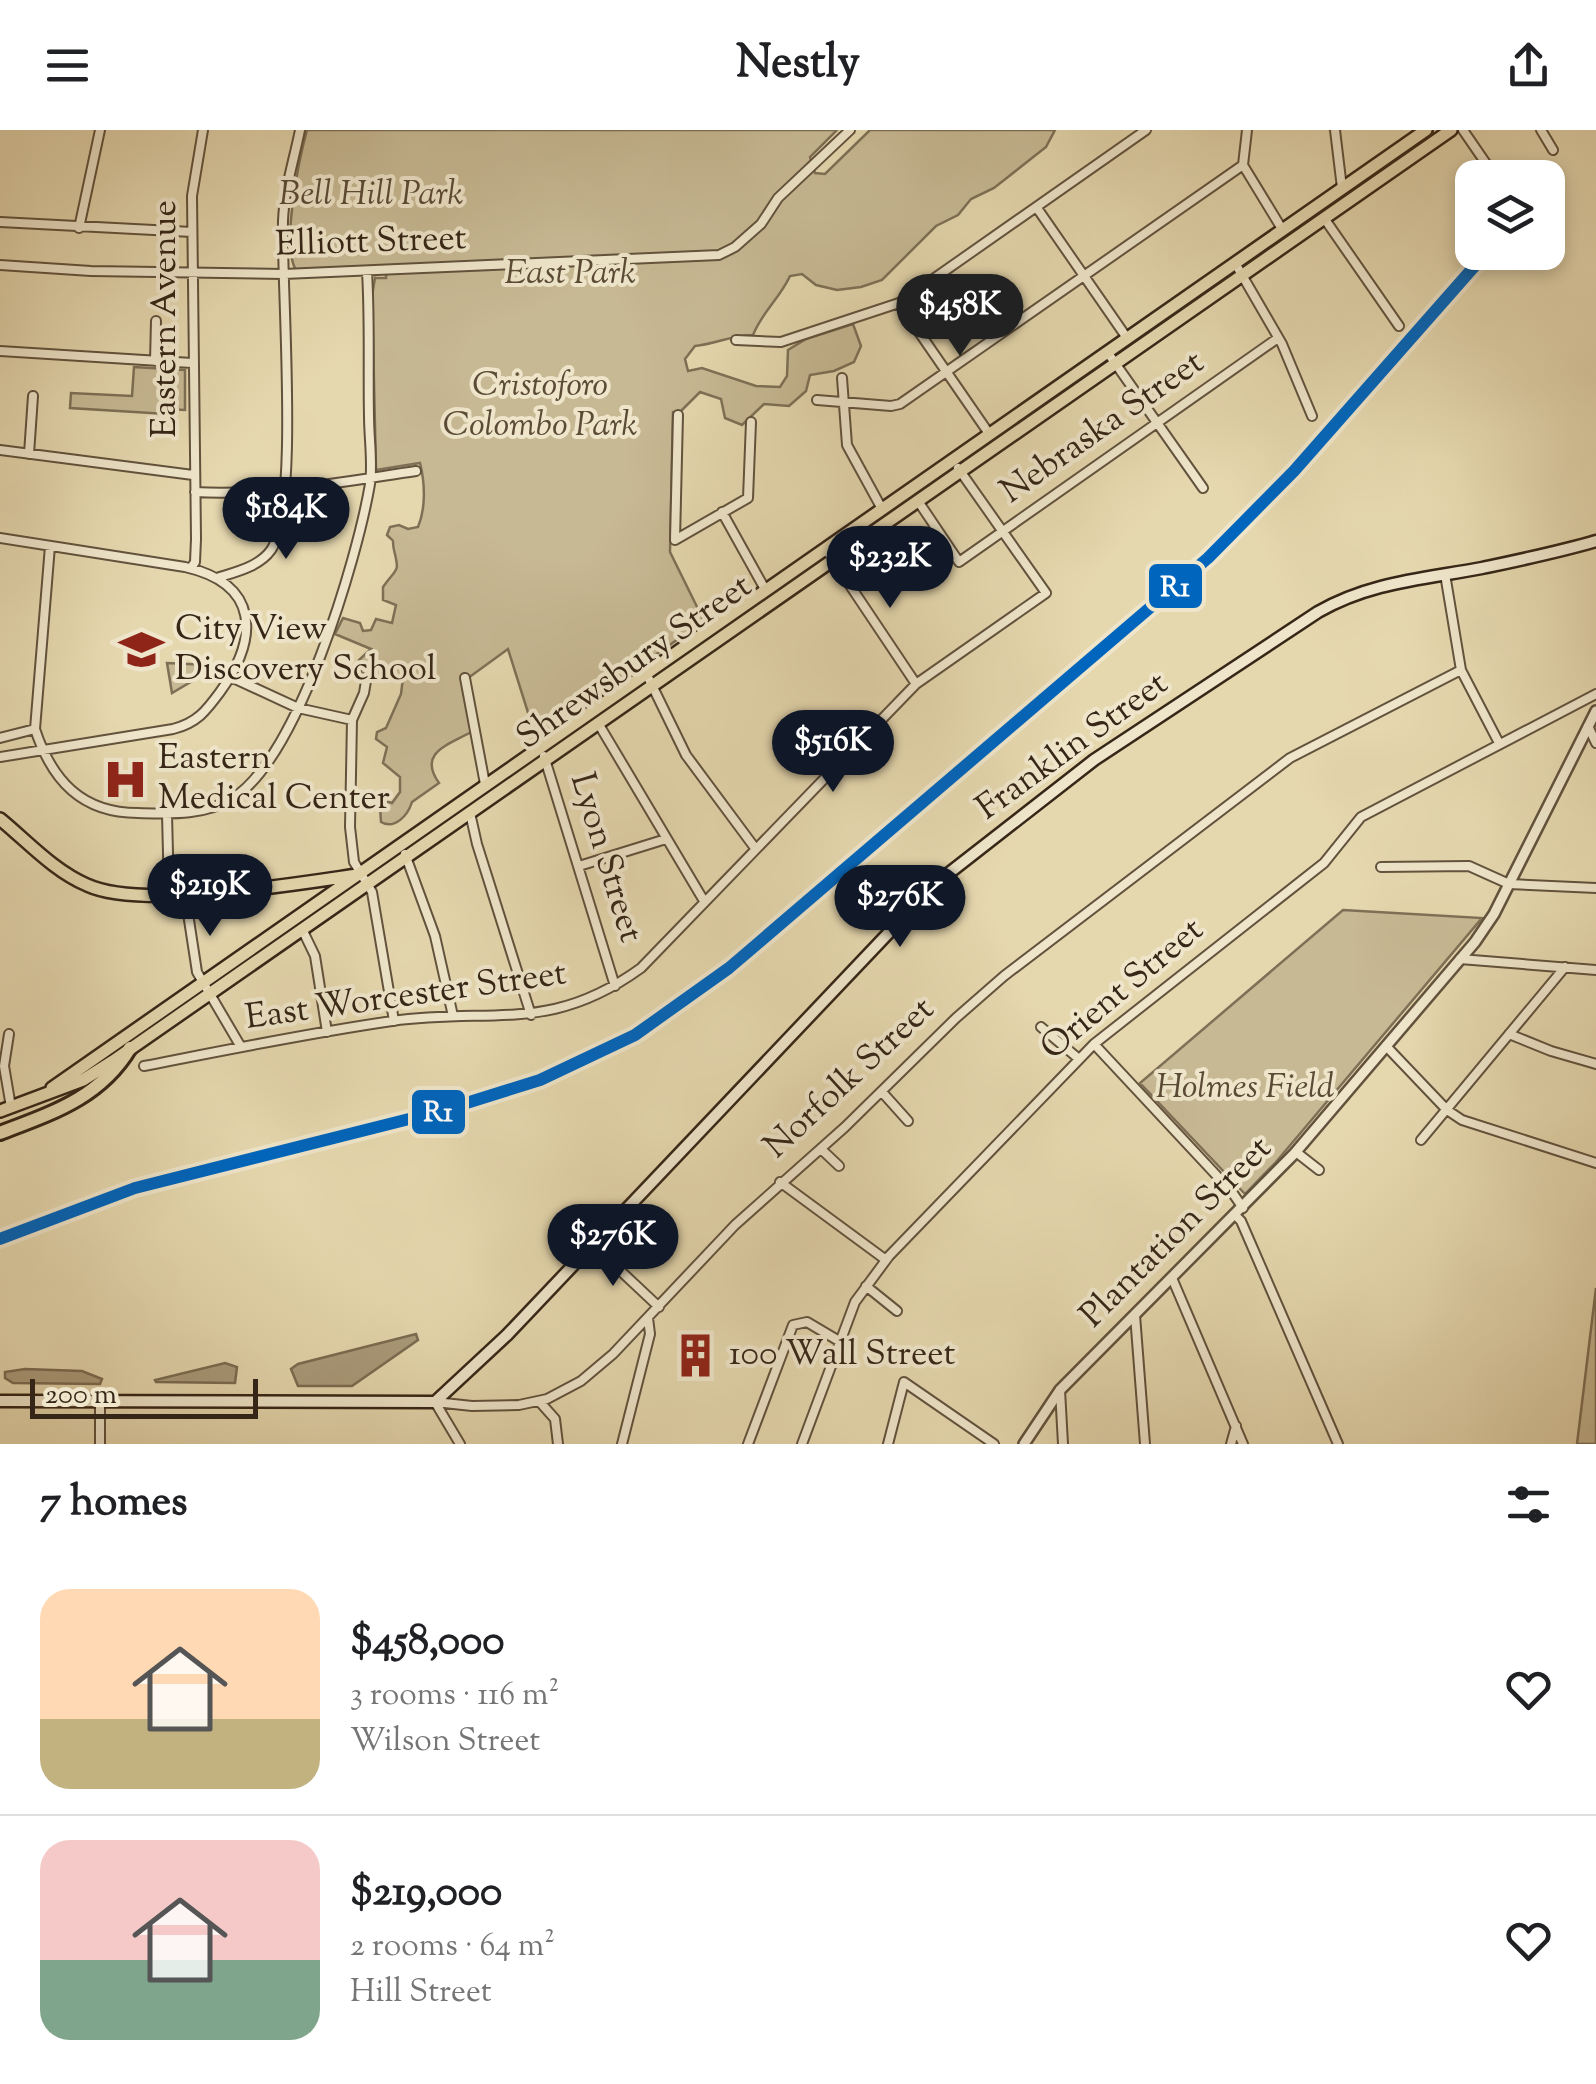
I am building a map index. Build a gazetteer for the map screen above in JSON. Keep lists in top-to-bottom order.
{
  "streets": {
    "main road": ["Shrewsbury Street", "Franklin Street"],
    "street": [
      "Elliott Street",
      "Eastern Avenue",
      "Nebraska Street",
      "Lyon Street",
      "Orient Street",
      "East Worcester Street",
      "Norfolk Street",
      "Plantation Street"
    ]
  },
  "crossings": [
    ["Elliott Street", "Eastern Avenue"],
    ["Nebraska Street", "Shrewsbury Street"],
    ["Nebraska Street", "East Worcester Street"],
    ["Shrewsbury Street", "Lyon Street"],
    ["Franklin Street", "Norfolk Street"],
    ["Lyon Street", "East Worcester Street"]
  ],
  "parks": [
    "Bell Hill Park",
    "East Park",
    "Cristoforo Colombo Park",
    "Holmes Field"
  ],
  "places": {
    "school or university": ["City View Discovery School"],
    "hospital": ["Eastern Medical Center"],
    "building": ["100 Wall Street"]
  },
  "lines": ["transit line R1"],
  "scale_bar": "200 m",
  "page": {
    "header": "Nestly",
    "price": [
      "$458K",
      "$184K",
      "$232K",
      "$516K",
      "$219K",
      "$276K",
      "$276K"
    ],
    "scale": "200 m",
    "heading": "7 homes",
    "list": [
      {
        "name": "$458,000",
        "note": "3 rooms · 116 m² · Wilson Street"
      },
      {
        "name": "$219,000",
        "note": "2 rooms · 64 m² · Hill Street"
      }
    ]
  }
}
